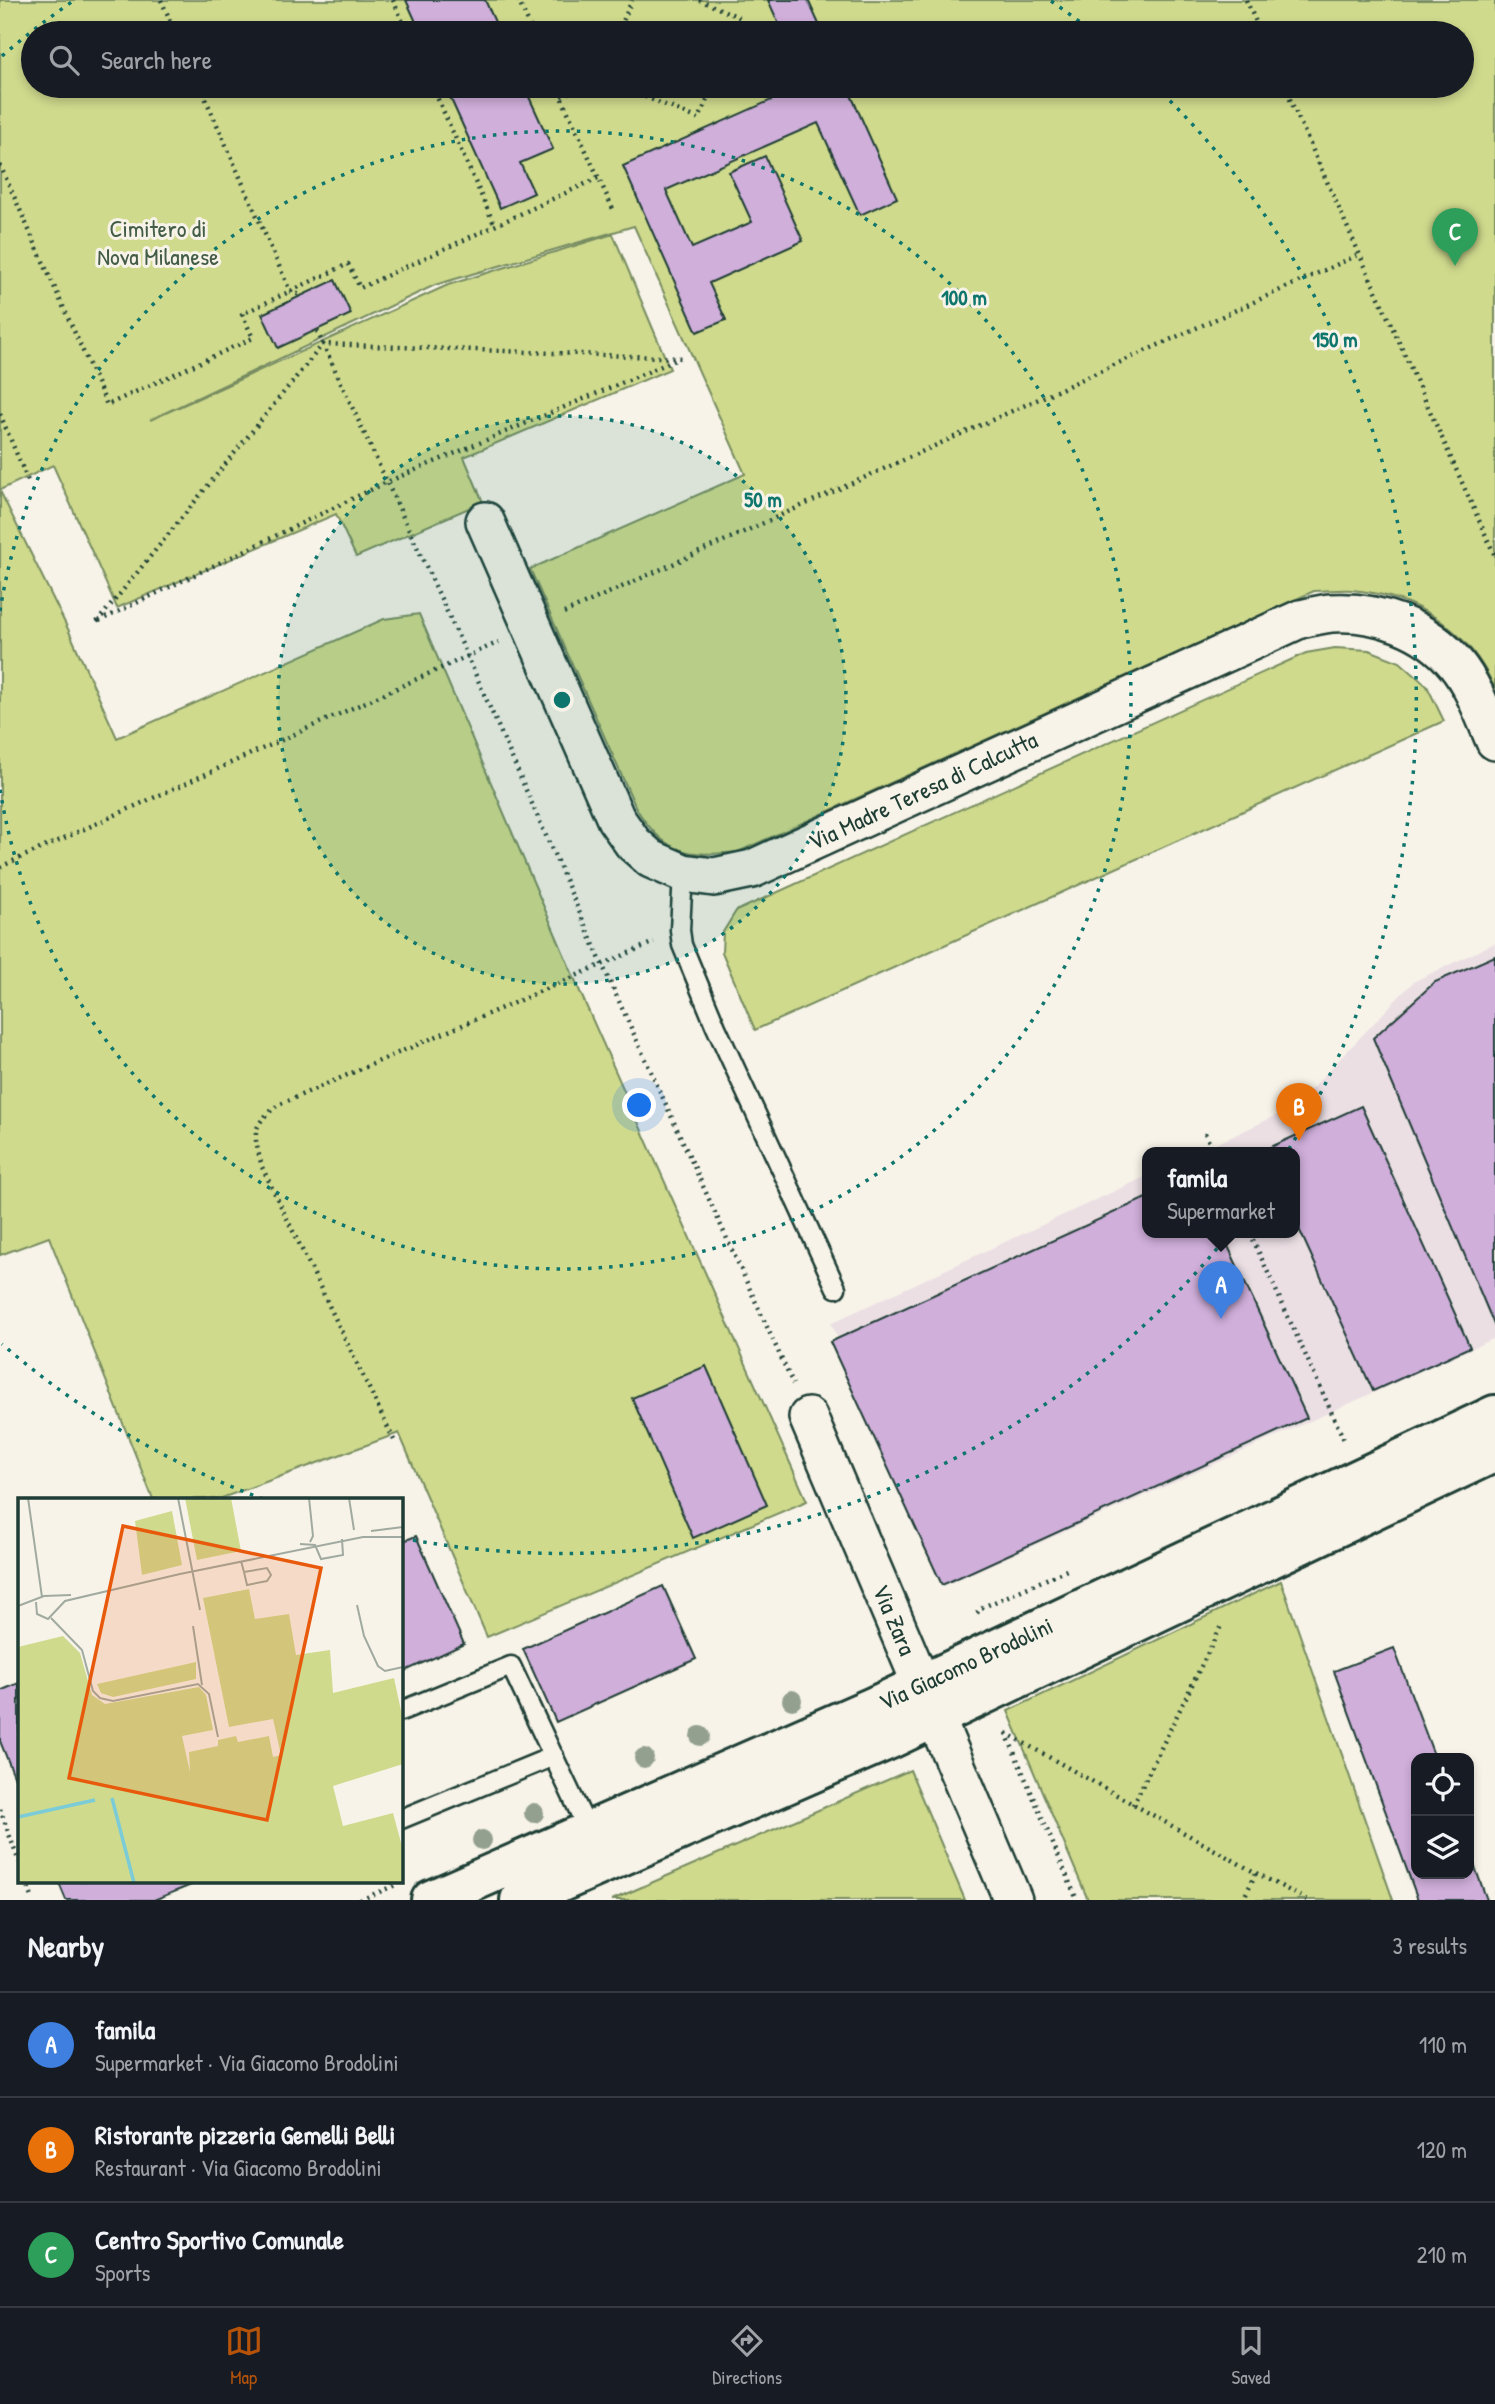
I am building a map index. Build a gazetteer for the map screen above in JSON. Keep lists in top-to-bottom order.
{
  "streets": {
    "main road": ["Via Giacomo Brodolini"],
    "street": ["Via Madre Teresa di Calcutta", "Via Zara"]
  },
  "crossings": [
    ["Via Zara", "Via Giacomo Brodolini"]
  ],
  "parks": ["Cimitero di Nova Milanese"],
  "page": {
    "search": "Search here",
    "pins": ["C", "B", "A"],
    "popup": ["famila", "Supermarket"],
    "heading": ["Nearby", "3 results"],
    "list": [
      {
        "mark": "A",
        "name": "famila",
        "note": "Supermarket · Via Giacomo Brodolini",
        "value": "110 m"
      },
      {
        "mark": "B",
        "name": "Ristorante pizzeria Gemelli Belli",
        "note": "Restaurant · Via Giacomo Brodolini",
        "value": "120 m"
      },
      {
        "mark": "C",
        "name": "Centro Sportivo Comunale",
        "note": "Sports",
        "value": "210 m"
      }
    ],
    "nav": ["Map", "Directions", "Saved"]
  },
  "rings": ["100 m", "150 m", "50 m"]
}
